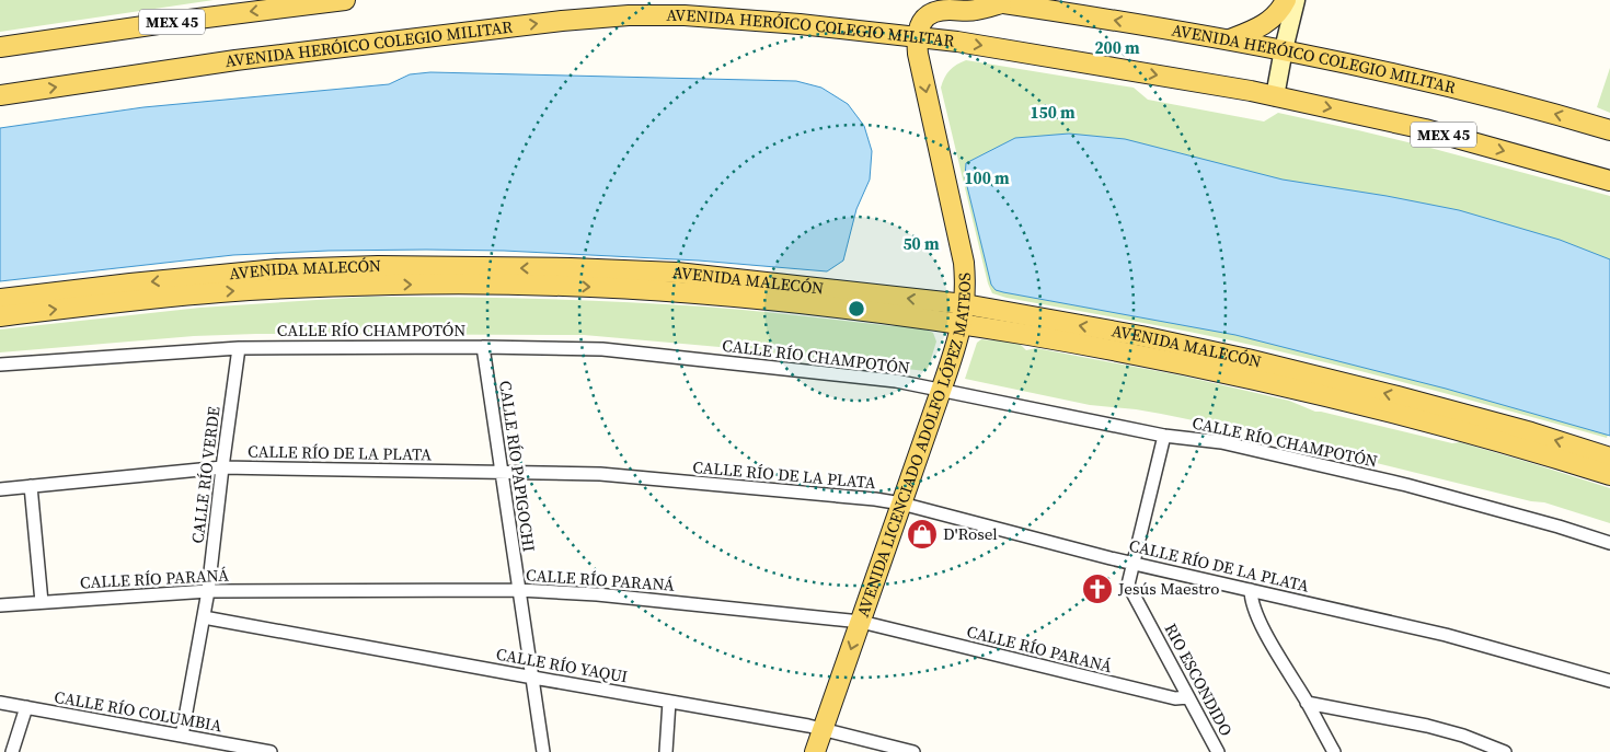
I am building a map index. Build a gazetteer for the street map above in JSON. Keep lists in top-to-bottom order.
{
  "streets": {
    "main road": [
      "MEX 45",
      "AVENIDA HERÓICO COLEGIO MILITAR",
      "AVENIDA MALECÓN",
      "AVENIDA LICENCIADO ADOLFO LÓPEZ MATEOS"
    ],
    "street": [
      "CALLE RÍO CHAMPOTÓN",
      "CALLE RÍO DE LA PLATA",
      "CALLE RÍO PAPIGOCHI",
      "CALLE RÍO VERDE",
      "CALLE RÍO PARANÁ",
      "CALLE RÍO YAQUI",
      "RIO ESCONDIDO",
      "CALLE RÍO COLUMBIA"
    ]
  },
  "crossings": [
    ["AVENIDA HERÓICO COLEGIO MILITAR", "AVENIDA LICENCIADO ADOLFO LÓPEZ MATEOS"],
    ["AVENIDA MALECÓN", "AVENIDA LICENCIADO ADOLFO LÓPEZ MATEOS"],
    ["CALLE RÍO CHAMPOTÓN", "AVENIDA LICENCIADO ADOLFO LÓPEZ MATEOS"],
    ["CALLE RÍO CHAMPOTÓN", "CALLE RÍO PAPIGOCHI"],
    ["CALLE RÍO CHAMPOTÓN", "CALLE RÍO VERDE"],
    ["CALLE RÍO CHAMPOTÓN", "RIO ESCONDIDO"],
    ["AVENIDA LICENCIADO ADOLFO LÓPEZ MATEOS", "CALLE RÍO DE LA PLATA"],
    ["AVENIDA LICENCIADO ADOLFO LÓPEZ MATEOS", "CALLE RÍO PARANÁ"],
    ["AVENIDA LICENCIADO ADOLFO LÓPEZ MATEOS", "CALLE RÍO YAQUI"],
    ["CALLE RÍO DE LA PLATA", "CALLE RÍO PAPIGOCHI"],
    ["CALLE RÍO DE LA PLATA", "CALLE RÍO VERDE"],
    ["CALLE RÍO DE LA PLATA", "RIO ESCONDIDO"],
    ["CALLE RÍO PAPIGOCHI", "CALLE RÍO PARANÁ"],
    ["CALLE RÍO PAPIGOCHI", "CALLE RÍO YAQUI"],
    ["CALLE RÍO VERDE", "CALLE RÍO PARANÁ"],
    ["CALLE RÍO VERDE", "CALLE RÍO YAQUI"],
    ["CALLE RÍO VERDE", "CALLE RÍO COLUMBIA"],
    ["CALLE RÍO PARANÁ", "RIO ESCONDIDO"]
  ],
  "one_way": ["AVENIDA LICENCIADO ADOLFO LÓPEZ MATEOS"],
  "places": {
    "shop": ["D'Rosel"],
    "church": ["Jesús Maestro"]
  },
  "rings": [
    "200 m",
    "150 m",
    "100 m",
    "50 m"
  ]
}
